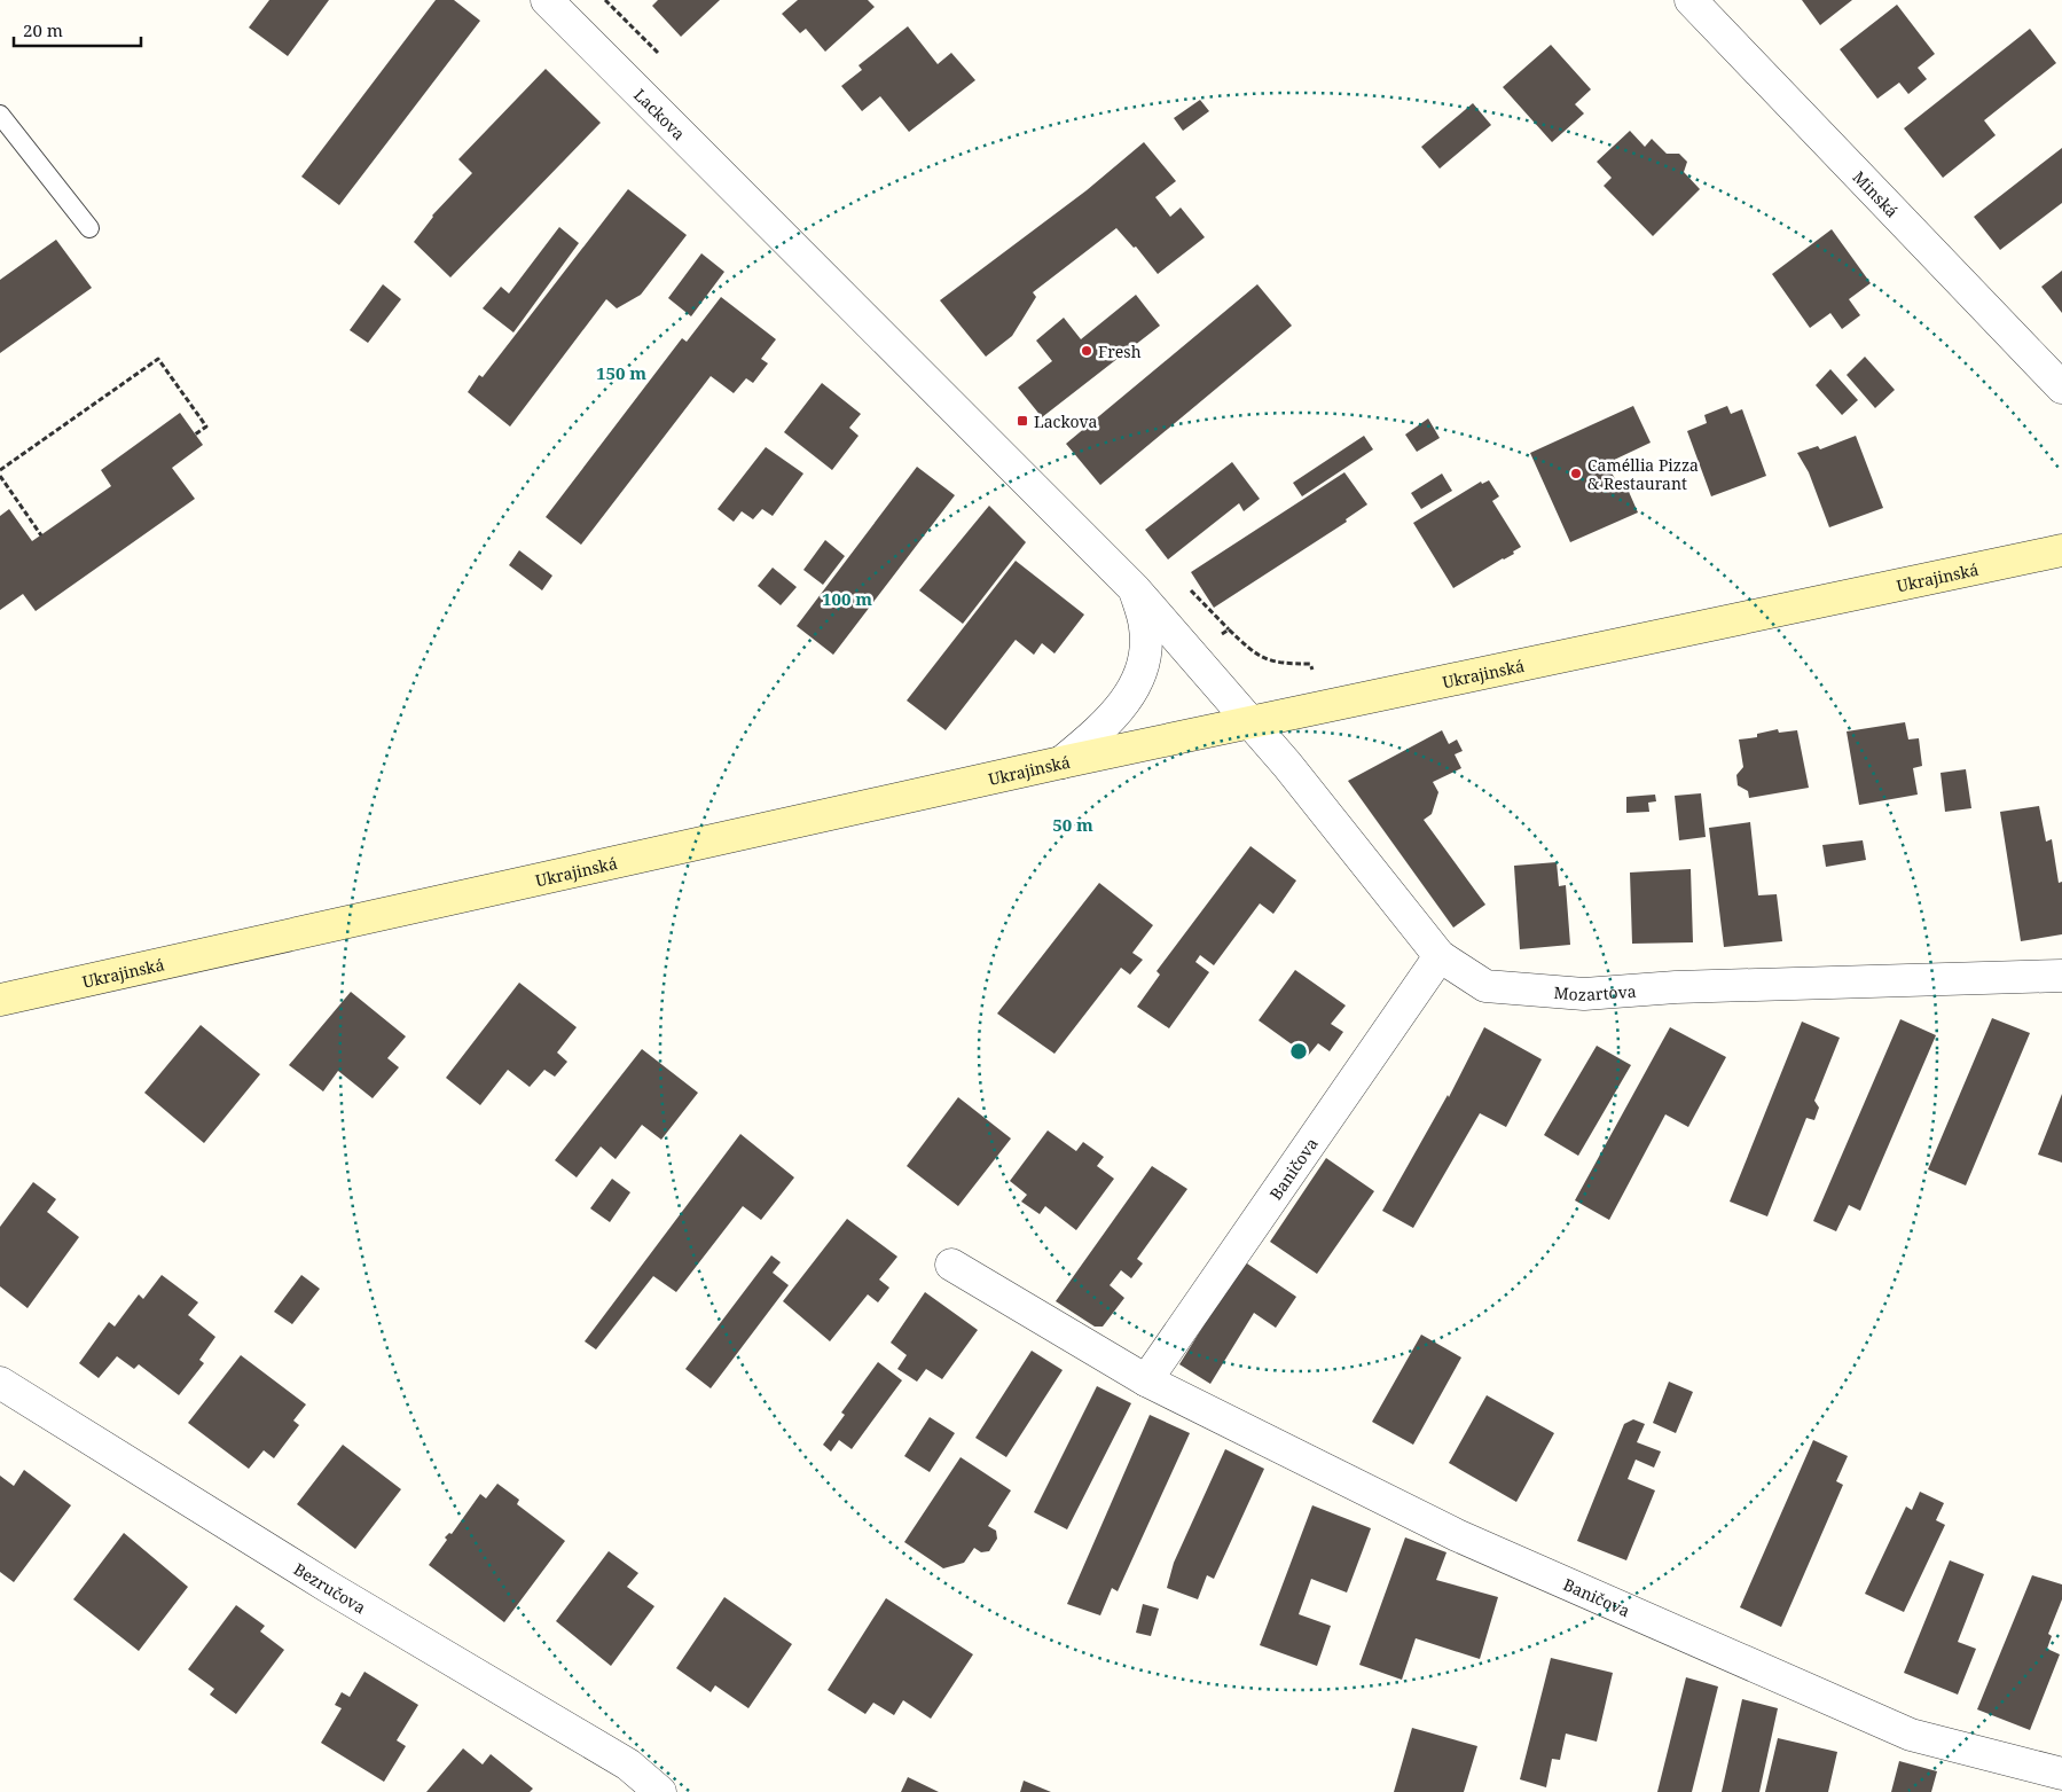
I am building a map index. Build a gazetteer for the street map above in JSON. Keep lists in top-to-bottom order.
{
  "streets": {
    "main road": ["Ukrajinská"],
    "street": [
      "Lackova",
      "Minská",
      "Mozartova",
      "Baničova",
      "Bezručova"
    ]
  },
  "crossings": [
    ["Lackova", "Ukrajinská"],
    ["Lackova", "Mozartova"],
    ["Ukrajinská", "Mozartova"],
    ["Mozartova", "Baničova"]
  ],
  "places": {
    "other": ["Fresh", "Caméllia Pizza & Restaurant"],
    "transit": ["Lackova"]
  },
  "scale_bar": "20 m",
  "rings": ["150 m", "100 m", "50 m"]
}
